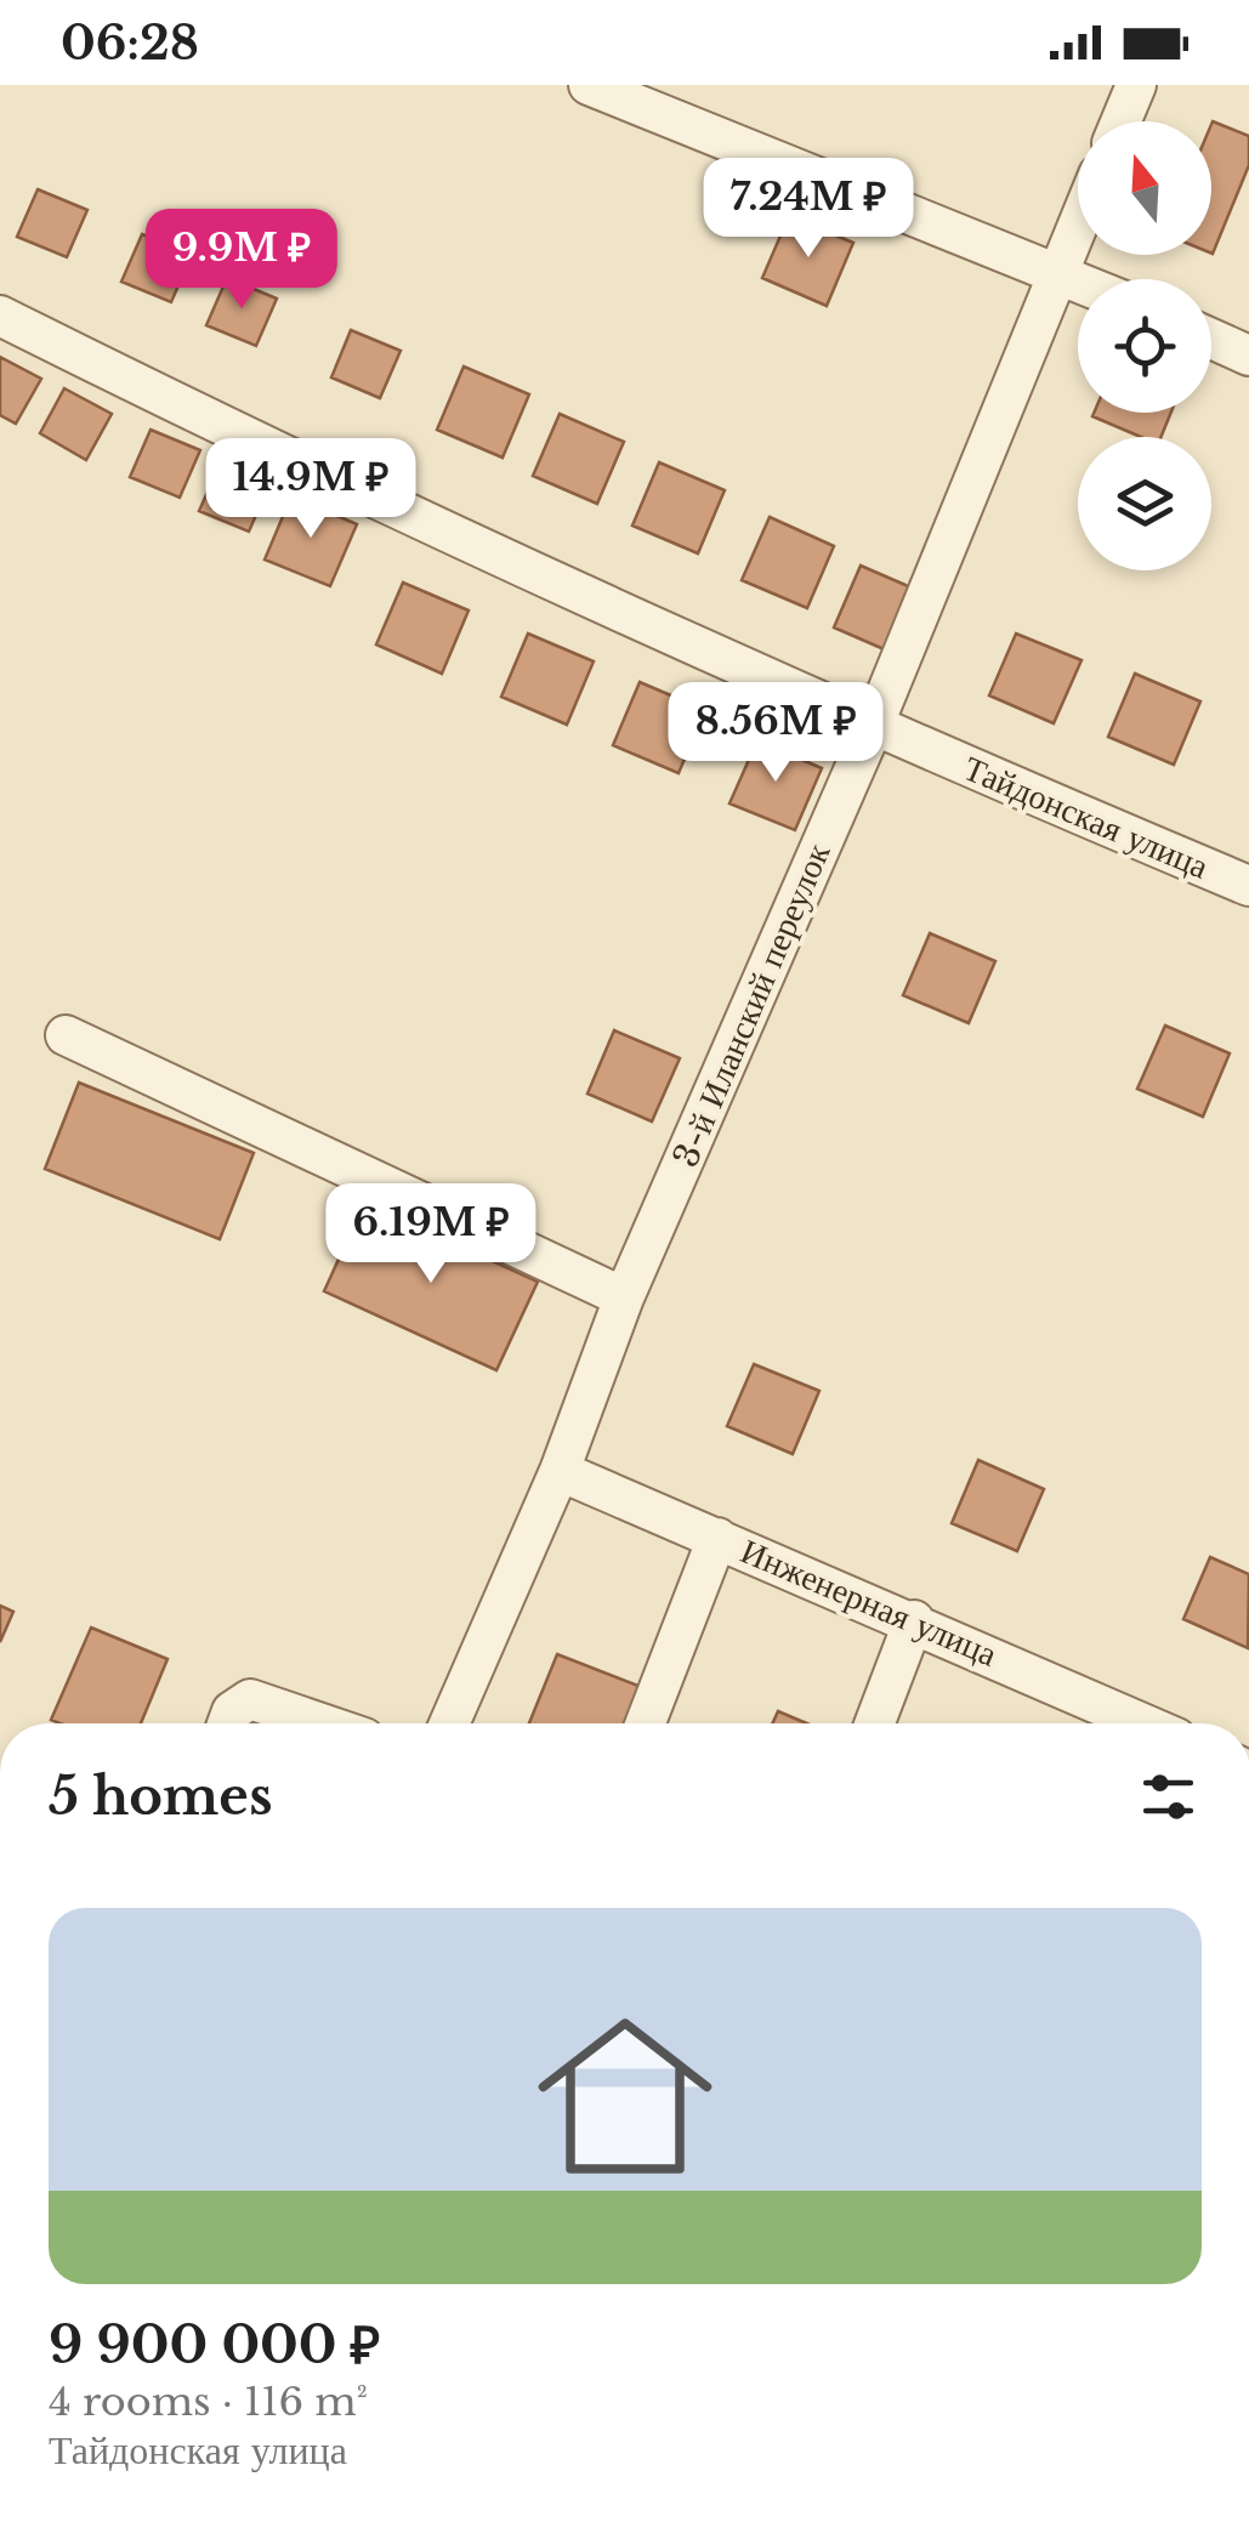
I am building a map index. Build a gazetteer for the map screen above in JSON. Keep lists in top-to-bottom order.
{
  "streets": {
    "street": ["Тайдонская улица", "3-й Иланский переулок", "Инженерная улица"]
  },
  "crossings": [
    ["Тайдонская улица", "3-й Иланский переулок"],
    ["3-й Иланский переулок", "Инженерная улица"]
  ],
  "north": "top",
  "page": {
    "status": "06:28",
    "price": [
      "7.24M ₽",
      "9.9M ₽",
      "14.9M ₽",
      "8.56M ₽",
      "6.19M ₽"
    ],
    "heading": "5 homes",
    "list": [
      {
        "name": "9 900 000 ₽",
        "note": "4 rooms · 116 m² · Тайдонская улица"
      }
    ]
  }
}
